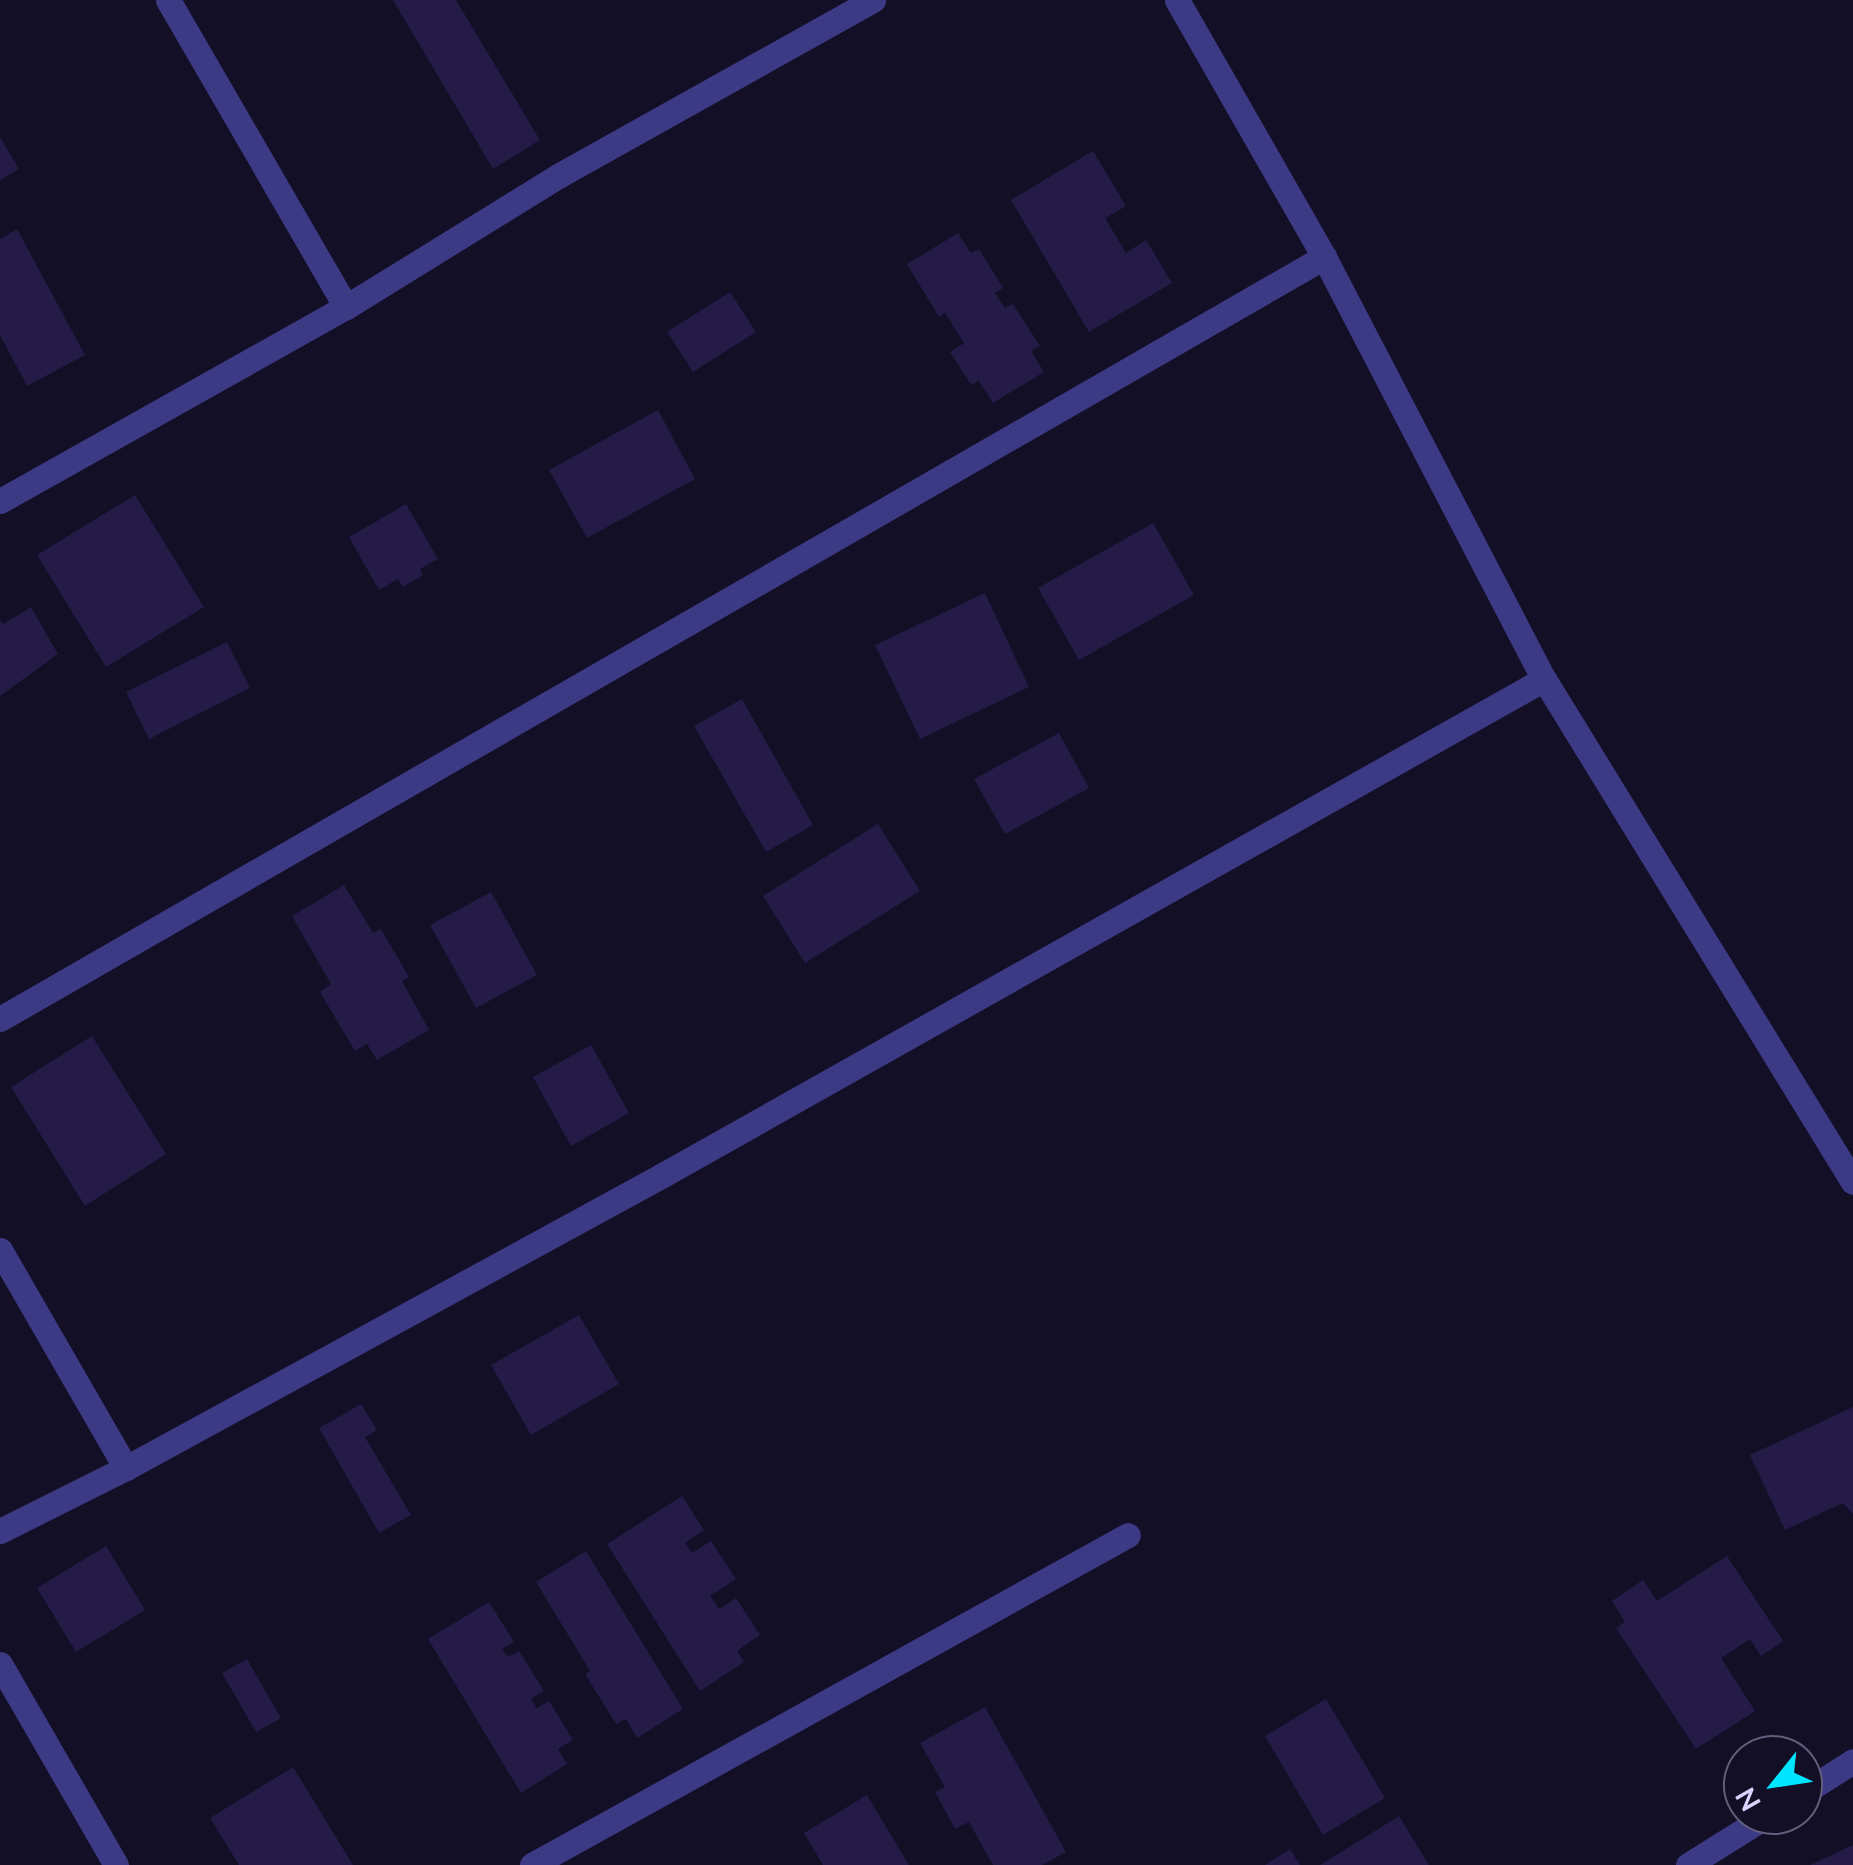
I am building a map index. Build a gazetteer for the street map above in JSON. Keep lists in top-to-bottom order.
{
  "north": "bottom left"
}
